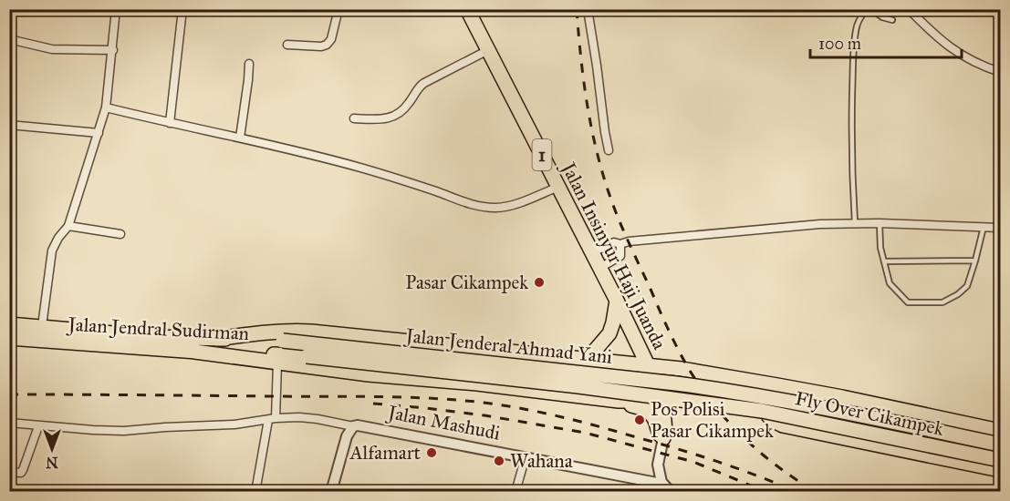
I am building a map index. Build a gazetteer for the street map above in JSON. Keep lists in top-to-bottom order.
{
  "streets": {
    "highway": [
      "1",
      "Jalan Insinyur Haji Juanda",
      "Jalan Jendral Sudirman",
      "Jalan Jenderal Ahmad Yani",
      "Fly Over Cikampek"
    ],
    "street": ["Jalan Mashudi"]
  },
  "crossings": [
    ["Jalan Jendral Sudirman", "Fly Over Cikampek"]
  ],
  "places": [
    "Pasar Cikampek",
    "Pos Polisi Pasar Cikampek",
    "Alfamart",
    "Wahana"
  ],
  "scale_bar": "100 m",
  "north": "bottom"
}
